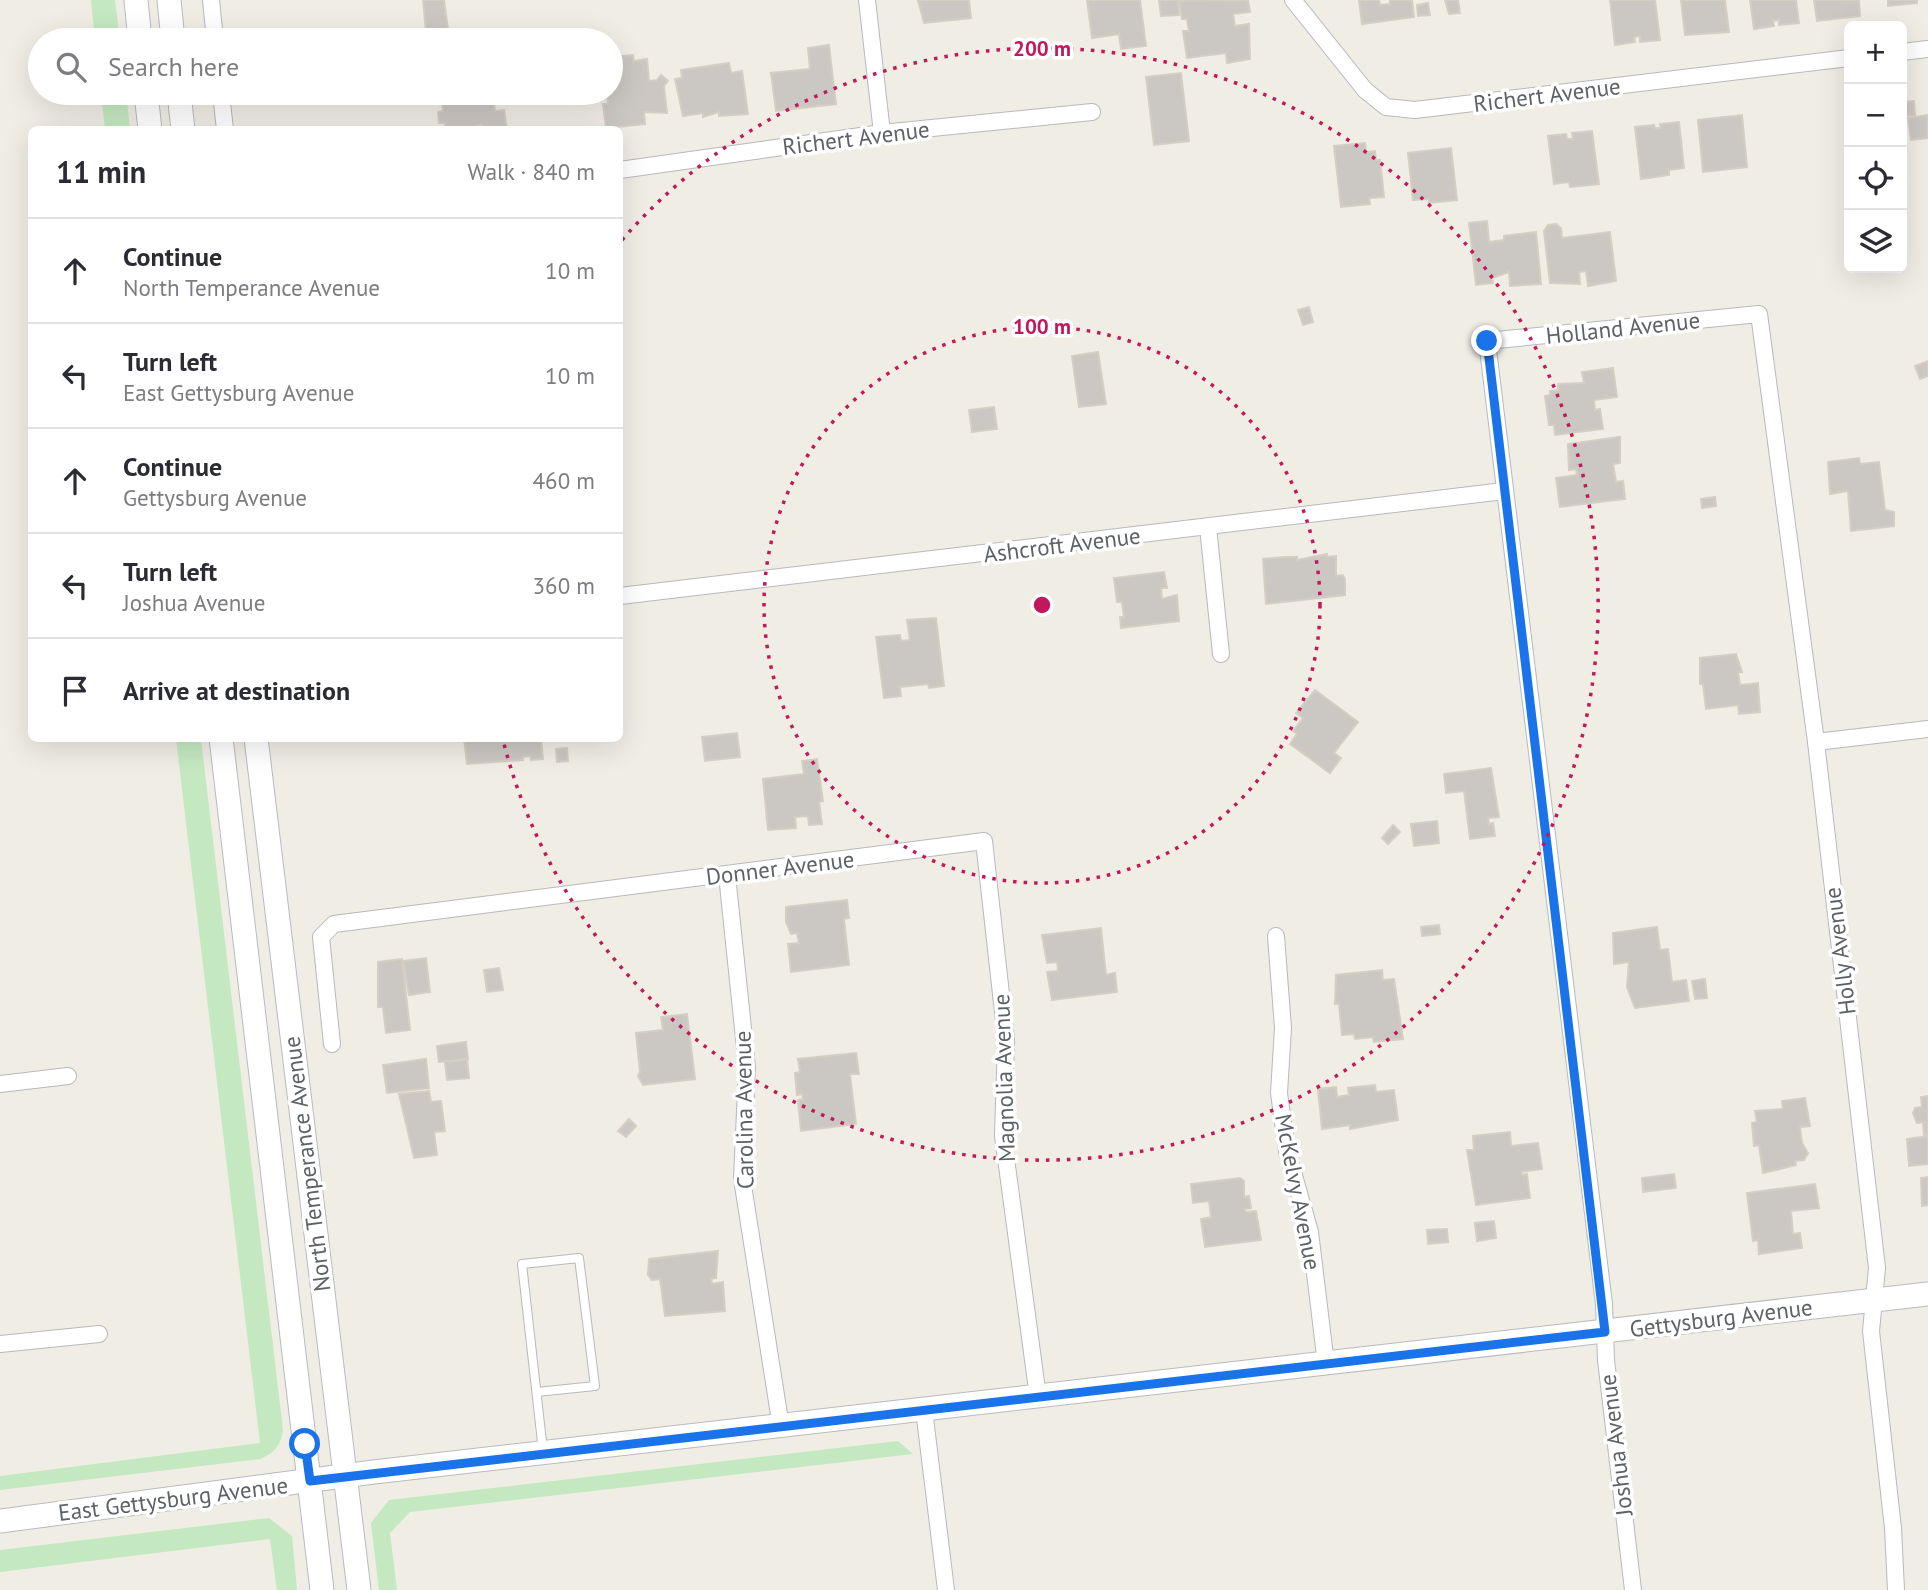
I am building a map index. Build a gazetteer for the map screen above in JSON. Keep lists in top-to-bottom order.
{
  "streets": {
    "street": [
      "Richert Avenue",
      "Holland Avenue",
      "Ashcroft Avenue",
      "Donner Avenue",
      "Holly Avenue",
      "Magnolia Avenue",
      "Carolina Avenue",
      "North Temperance Avenue",
      "McKelvy Avenue",
      "Gettysburg Avenue",
      "Joshua Avenue",
      "East Gettysburg Avenue"
    ]
  },
  "crossings": [
    ["Holland Avenue", "Holly Avenue"],
    ["Holland Avenue", "Joshua Avenue"],
    ["Ashcroft Avenue", "Joshua Avenue"],
    ["Donner Avenue", "Magnolia Avenue"],
    ["Donner Avenue", "Carolina Avenue"],
    ["Holly Avenue", "Gettysburg Avenue"],
    ["Magnolia Avenue", "Gettysburg Avenue"],
    ["Carolina Avenue", "Gettysburg Avenue"],
    ["North Temperance Avenue", "Gettysburg Avenue"],
    ["North Temperance Avenue", "East Gettysburg Avenue"],
    ["McKelvy Avenue", "Gettysburg Avenue"],
    ["Gettysburg Avenue", "Joshua Avenue"],
    ["Gettysburg Avenue", "East Gettysburg Avenue"]
  ],
  "page": {
    "map_buttons": ["+", "−"],
    "search": "Search here",
    "heading": ["11 min", "Walk · 840 m"],
    "list": [
      ["Continue", "North Temperance Avenue", "10 m"],
      ["Turn left", "East Gettysburg Avenue", "10 m"],
      ["Continue", "Gettysburg Avenue", "460 m"],
      ["Turn left", "Joshua Avenue", "360 m"],
      "Arrive at destination"
    ]
  },
  "rings": ["200 m", "100 m"]
}
